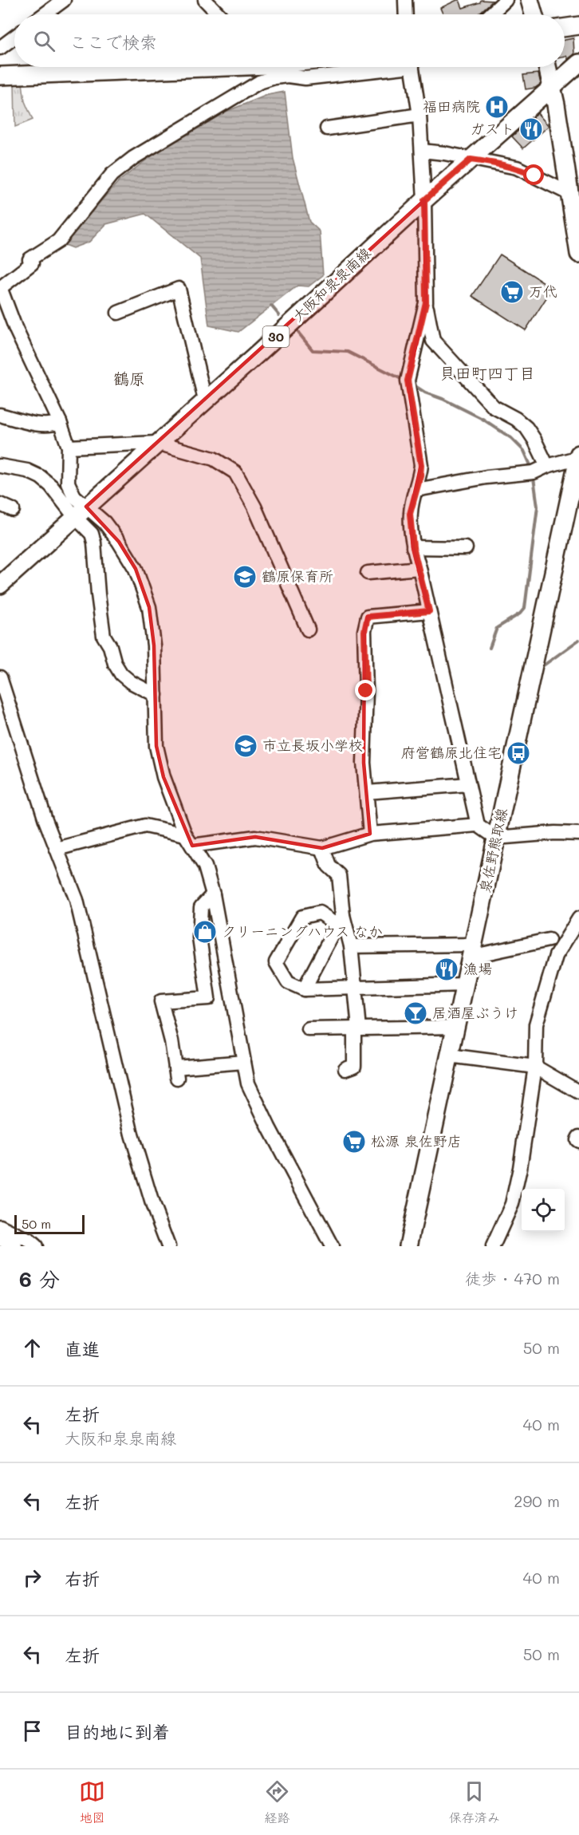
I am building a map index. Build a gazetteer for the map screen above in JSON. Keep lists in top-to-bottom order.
{
  "streets": {
    "main road": ["大阪和泉泉南線", "30", "泉佐野熊取線"]
  },
  "districts": ["貝田町四丁目", "鶴原"],
  "places": {
    "hospital": ["福田病院"],
    "restaurant": ["ガスト", "漁場"],
    "supermarket": ["万代", "松源 泉佐野店"],
    "school or university": ["鶴原保育所", "市立長坂小学校"],
    "bus stop": ["府営鶴原北住宅"],
    "shop": ["クリーニングハウス なか"],
    "bar": ["居酒屋ぶうけ"]
  },
  "scale_bar": "50 m",
  "page": {
    "search": "ここで検索",
    "scale": "50 m",
    "heading": ["6 分", "徒歩 · 470 m"],
    "list": [
      ["直進", "50 m"],
      ["左折", "大阪和泉泉南線", "40 m"],
      ["左折", "290 m"],
      ["右折", "40 m"],
      ["左折", "50 m"],
      "目的地に到着"
    ],
    "nav": ["地図", "経路", "保存済み"]
  }
}
